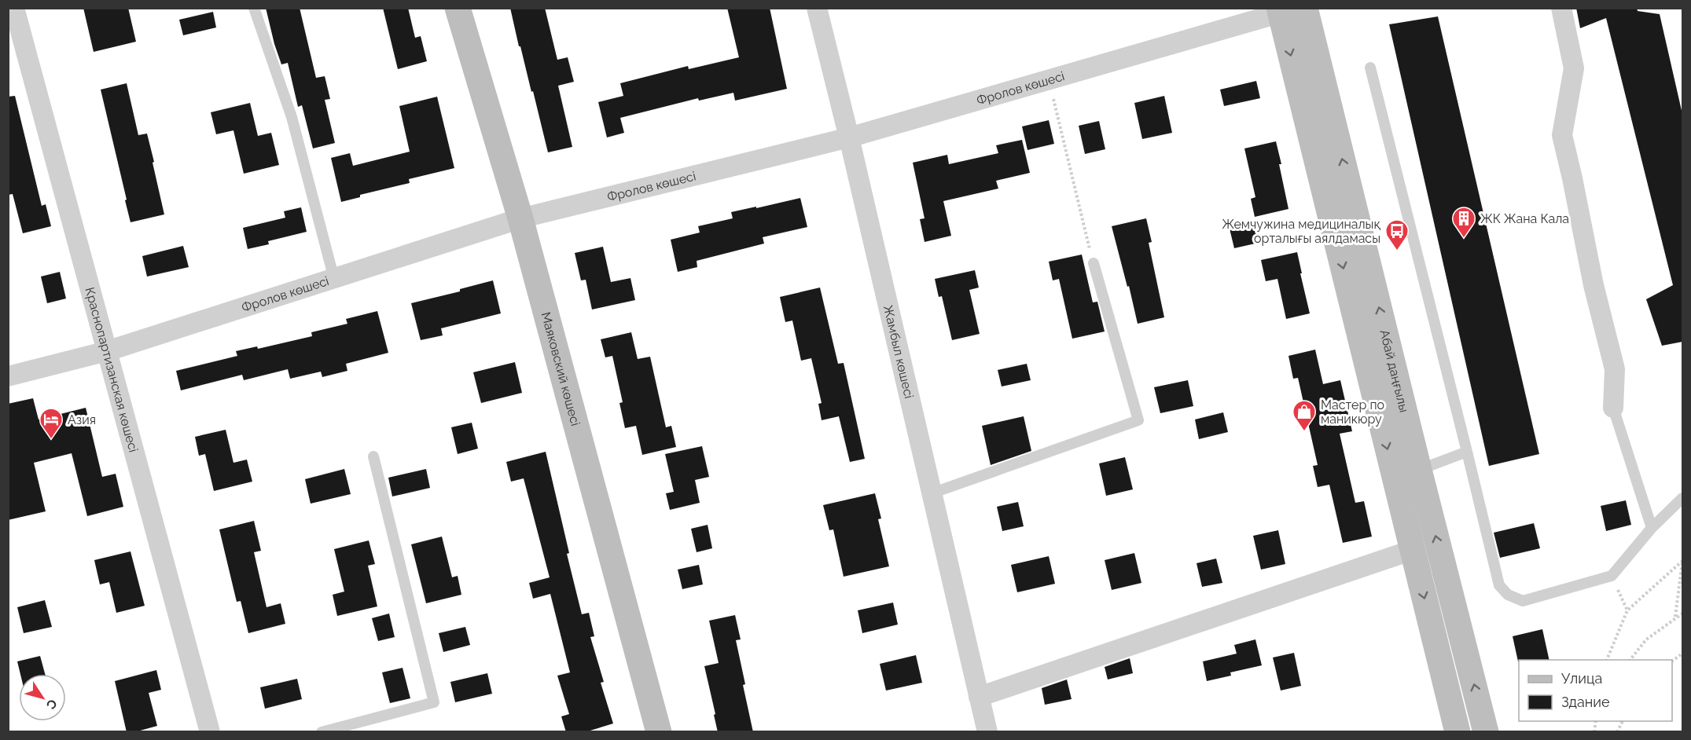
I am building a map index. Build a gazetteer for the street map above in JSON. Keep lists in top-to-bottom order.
{
  "streets": {
    "main road": ["Маяковский көшесі", "Абай даңғылы"],
    "street": ["Фролов көшесі", "Жамбыл көшесі", "Краснопартизанская көшесі"]
  },
  "crossings": [
    ["Фролов көшесі", "Жамбыл көшесі"],
    ["Фролов көшесі", "Маяковский көшесі"],
    ["Фролов көшесі", "Краснопартизанская көшесі"],
    ["Фролов көшесі", "Абай даңғылы"]
  ],
  "places": {
    "building": ["ЖК Жана Кала"],
    "bus stop": ["Жемчужина медициналық орталығы аялдамасы"],
    "shop": ["Мастер по маникюру"],
    "hotel": ["Азия"]
  },
  "legend": ["Улица", "Здание"],
  "north": "bottom right"
}
